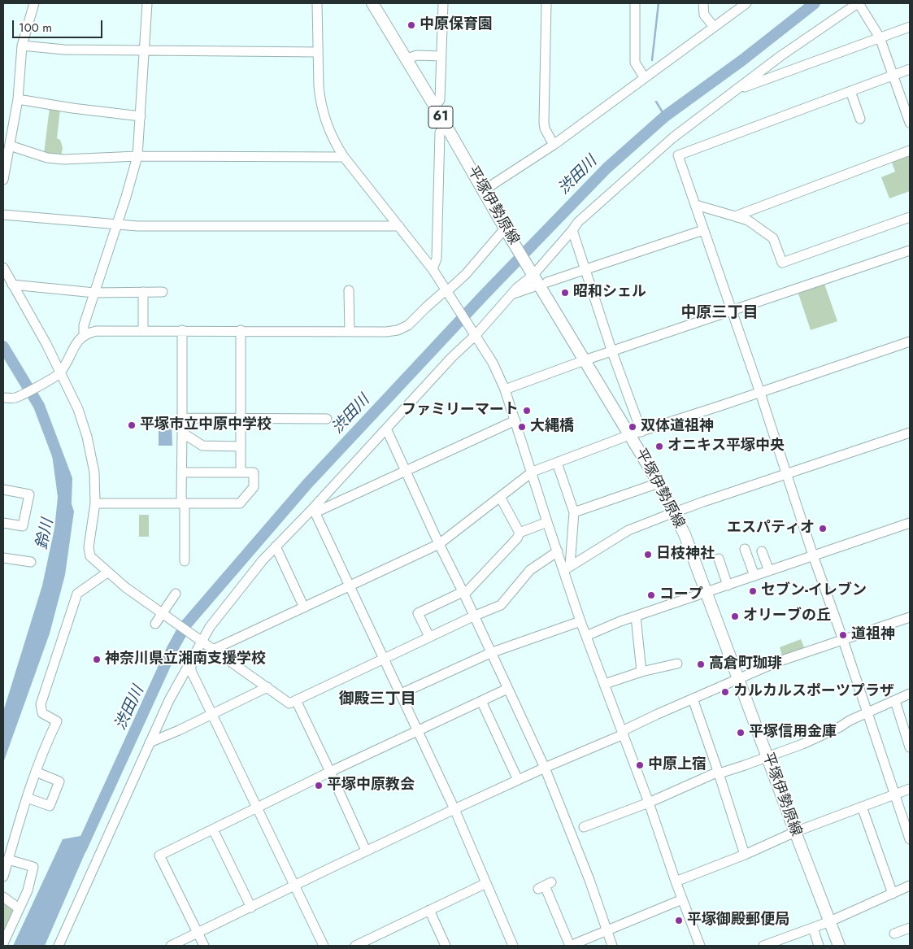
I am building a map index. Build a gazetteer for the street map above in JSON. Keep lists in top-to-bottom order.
{
  "streets": {
    "main road": ["61", "平塚伊勢原線"]
  },
  "districts": ["中原三丁目", "御殿三丁目"],
  "water": ["渋田川", "鈴川"],
  "places": [
    "中原保育園",
    "昭和シェル",
    "ファミリーマート",
    "平塚市立中原中学校",
    "大縄橋",
    "双体道祖神",
    "オニキス平塚中央",
    "エスパティオ",
    "日枝神社",
    "セブン-イレブン",
    "コープ",
    "オリーブの丘",
    "道祖神",
    "神奈川県立湘南支援学校",
    "高倉町珈琲",
    "カルカルスポーツプラザ",
    "平塚信用金庫",
    "中原上宿",
    "平塚中原教会",
    "平塚御殿郵便局"
  ],
  "scale_bar": "100 m"
}
